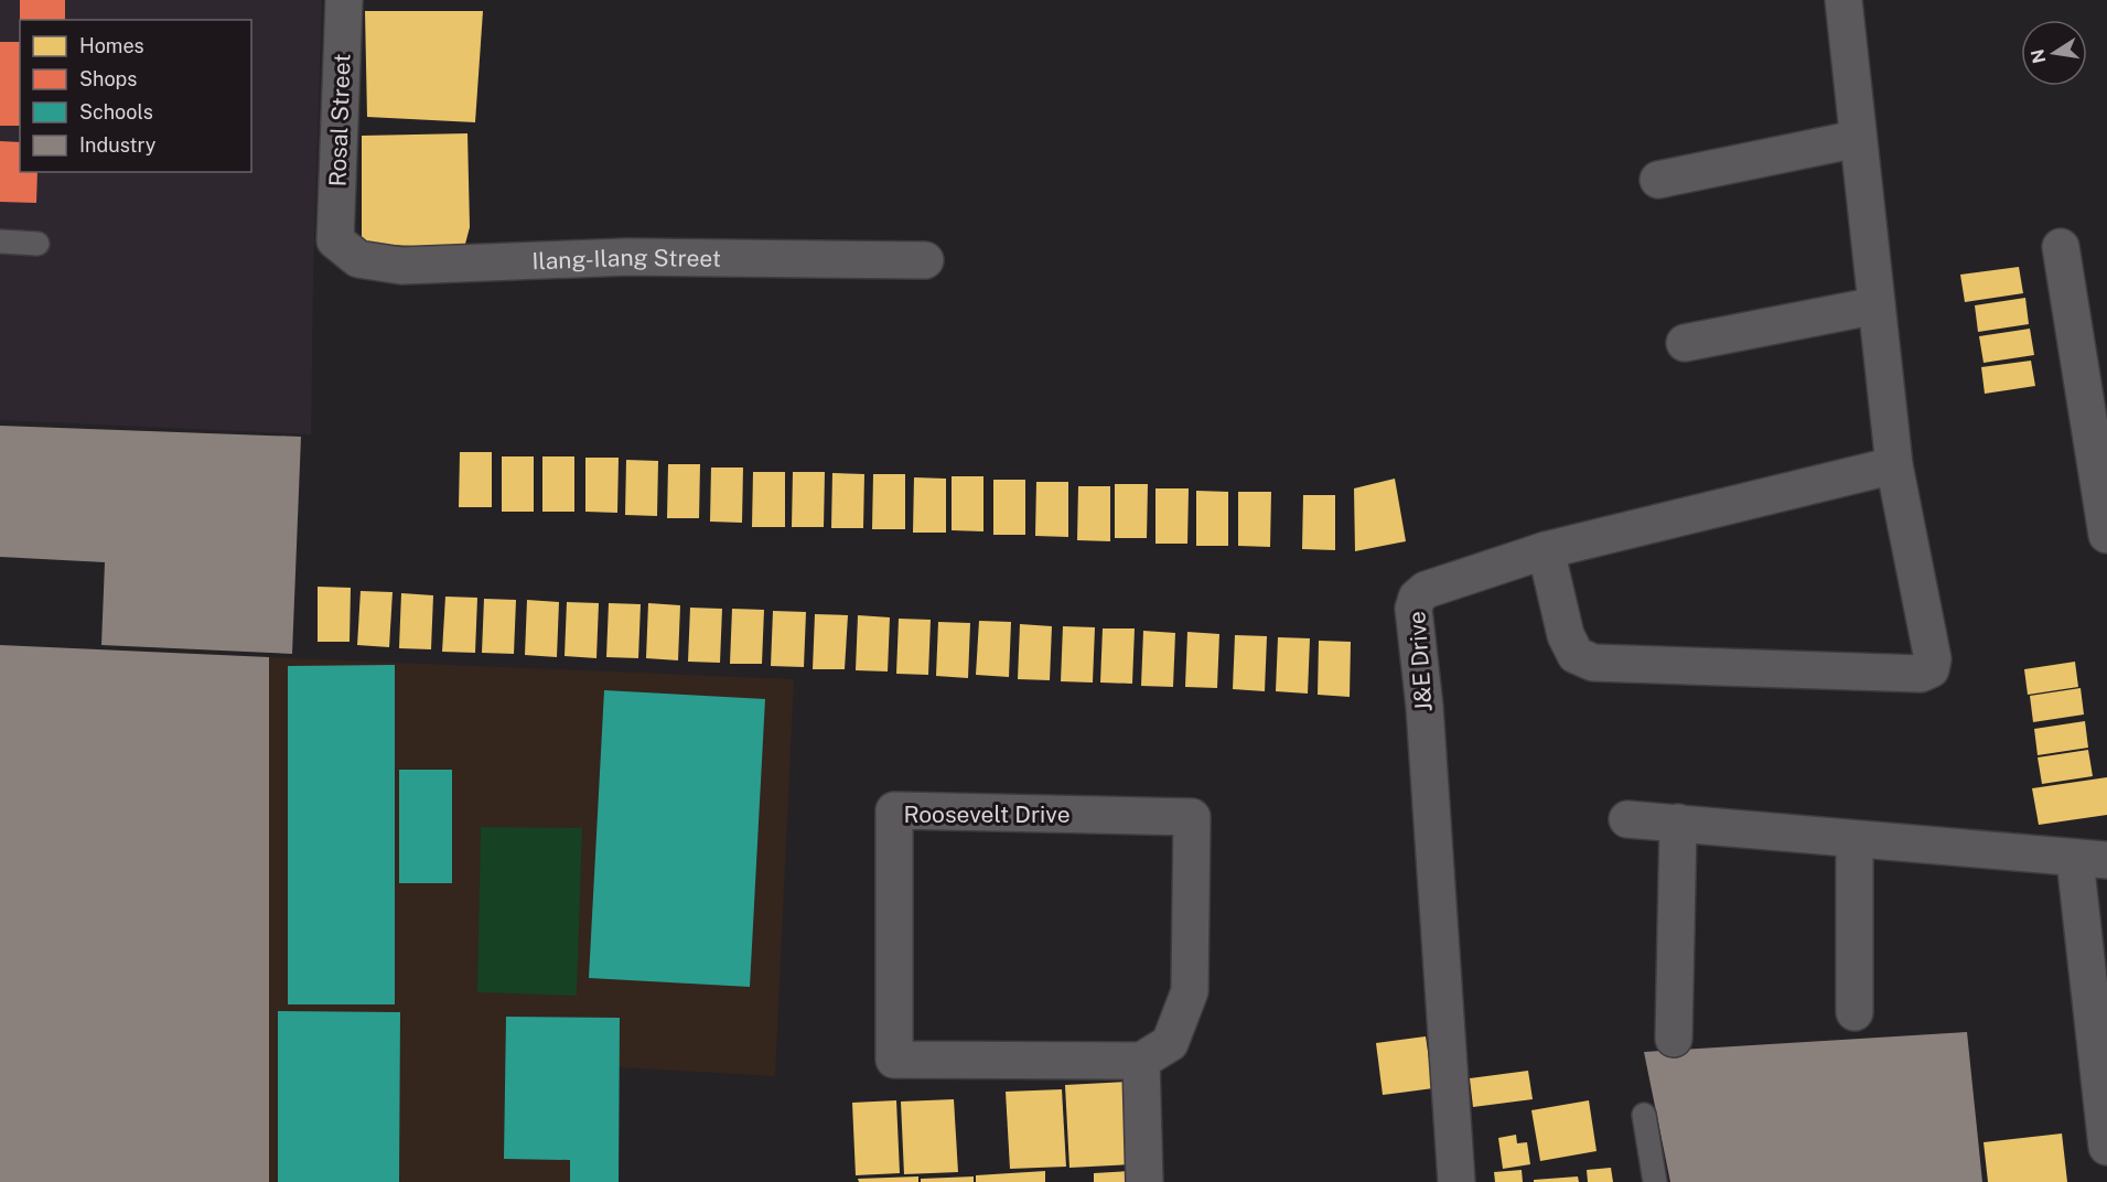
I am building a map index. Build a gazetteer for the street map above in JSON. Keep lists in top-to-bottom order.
{
  "streets": {
    "street": [
      "Rosal Street",
      "Ilang-Ilang Street",
      "J&E Drive",
      "Roosevelt Drive"
    ]
  },
  "crossings": [
    ["Rosal Street", "Ilang-Ilang Street"]
  ],
  "legend": [
    "Homes",
    "Shops",
    "Schools",
    "Industry"
  ],
  "north": "left"
}
